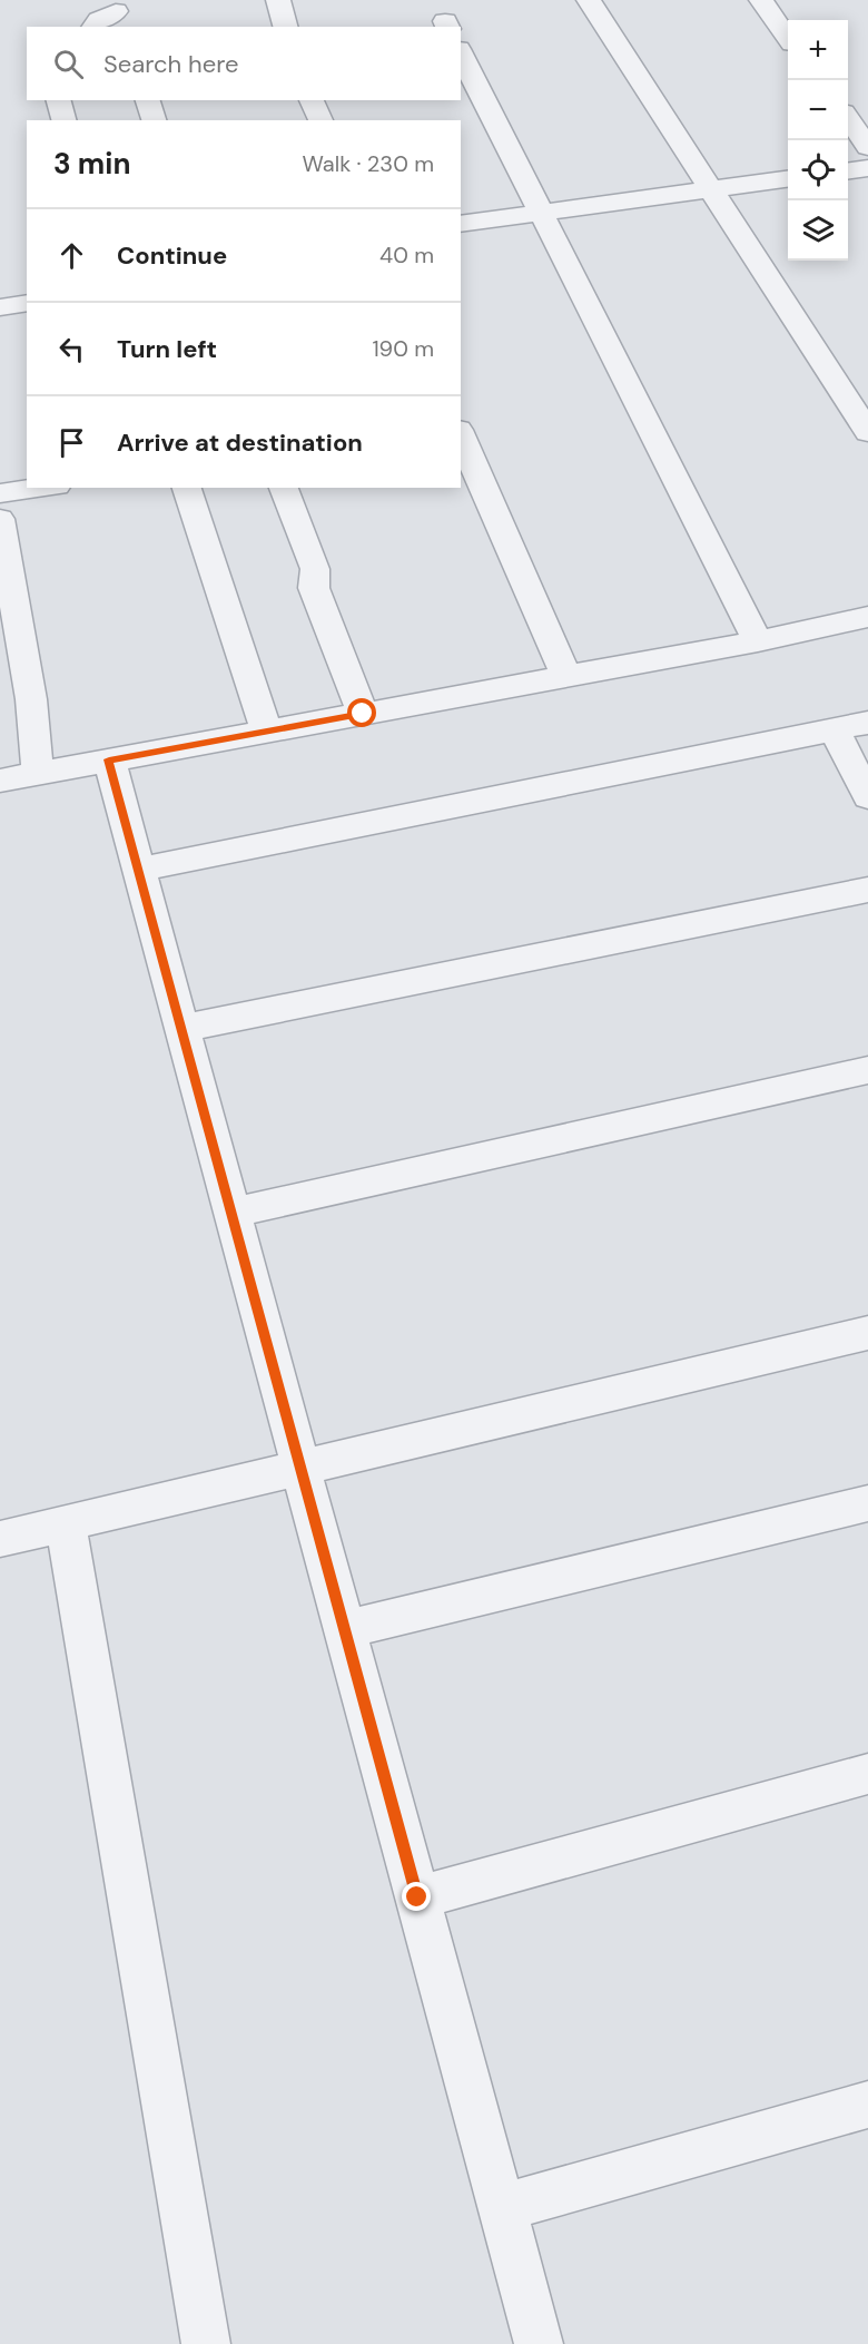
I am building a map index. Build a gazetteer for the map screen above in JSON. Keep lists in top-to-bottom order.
{
  "page": {
    "map_buttons": ["+", "−"],
    "search": "Search here",
    "heading": ["3 min", "Walk · 230 m"],
    "list": [
      ["Continue", "40 m"],
      ["Turn left", "190 m"],
      "Arrive at destination"
    ]
  }
}
